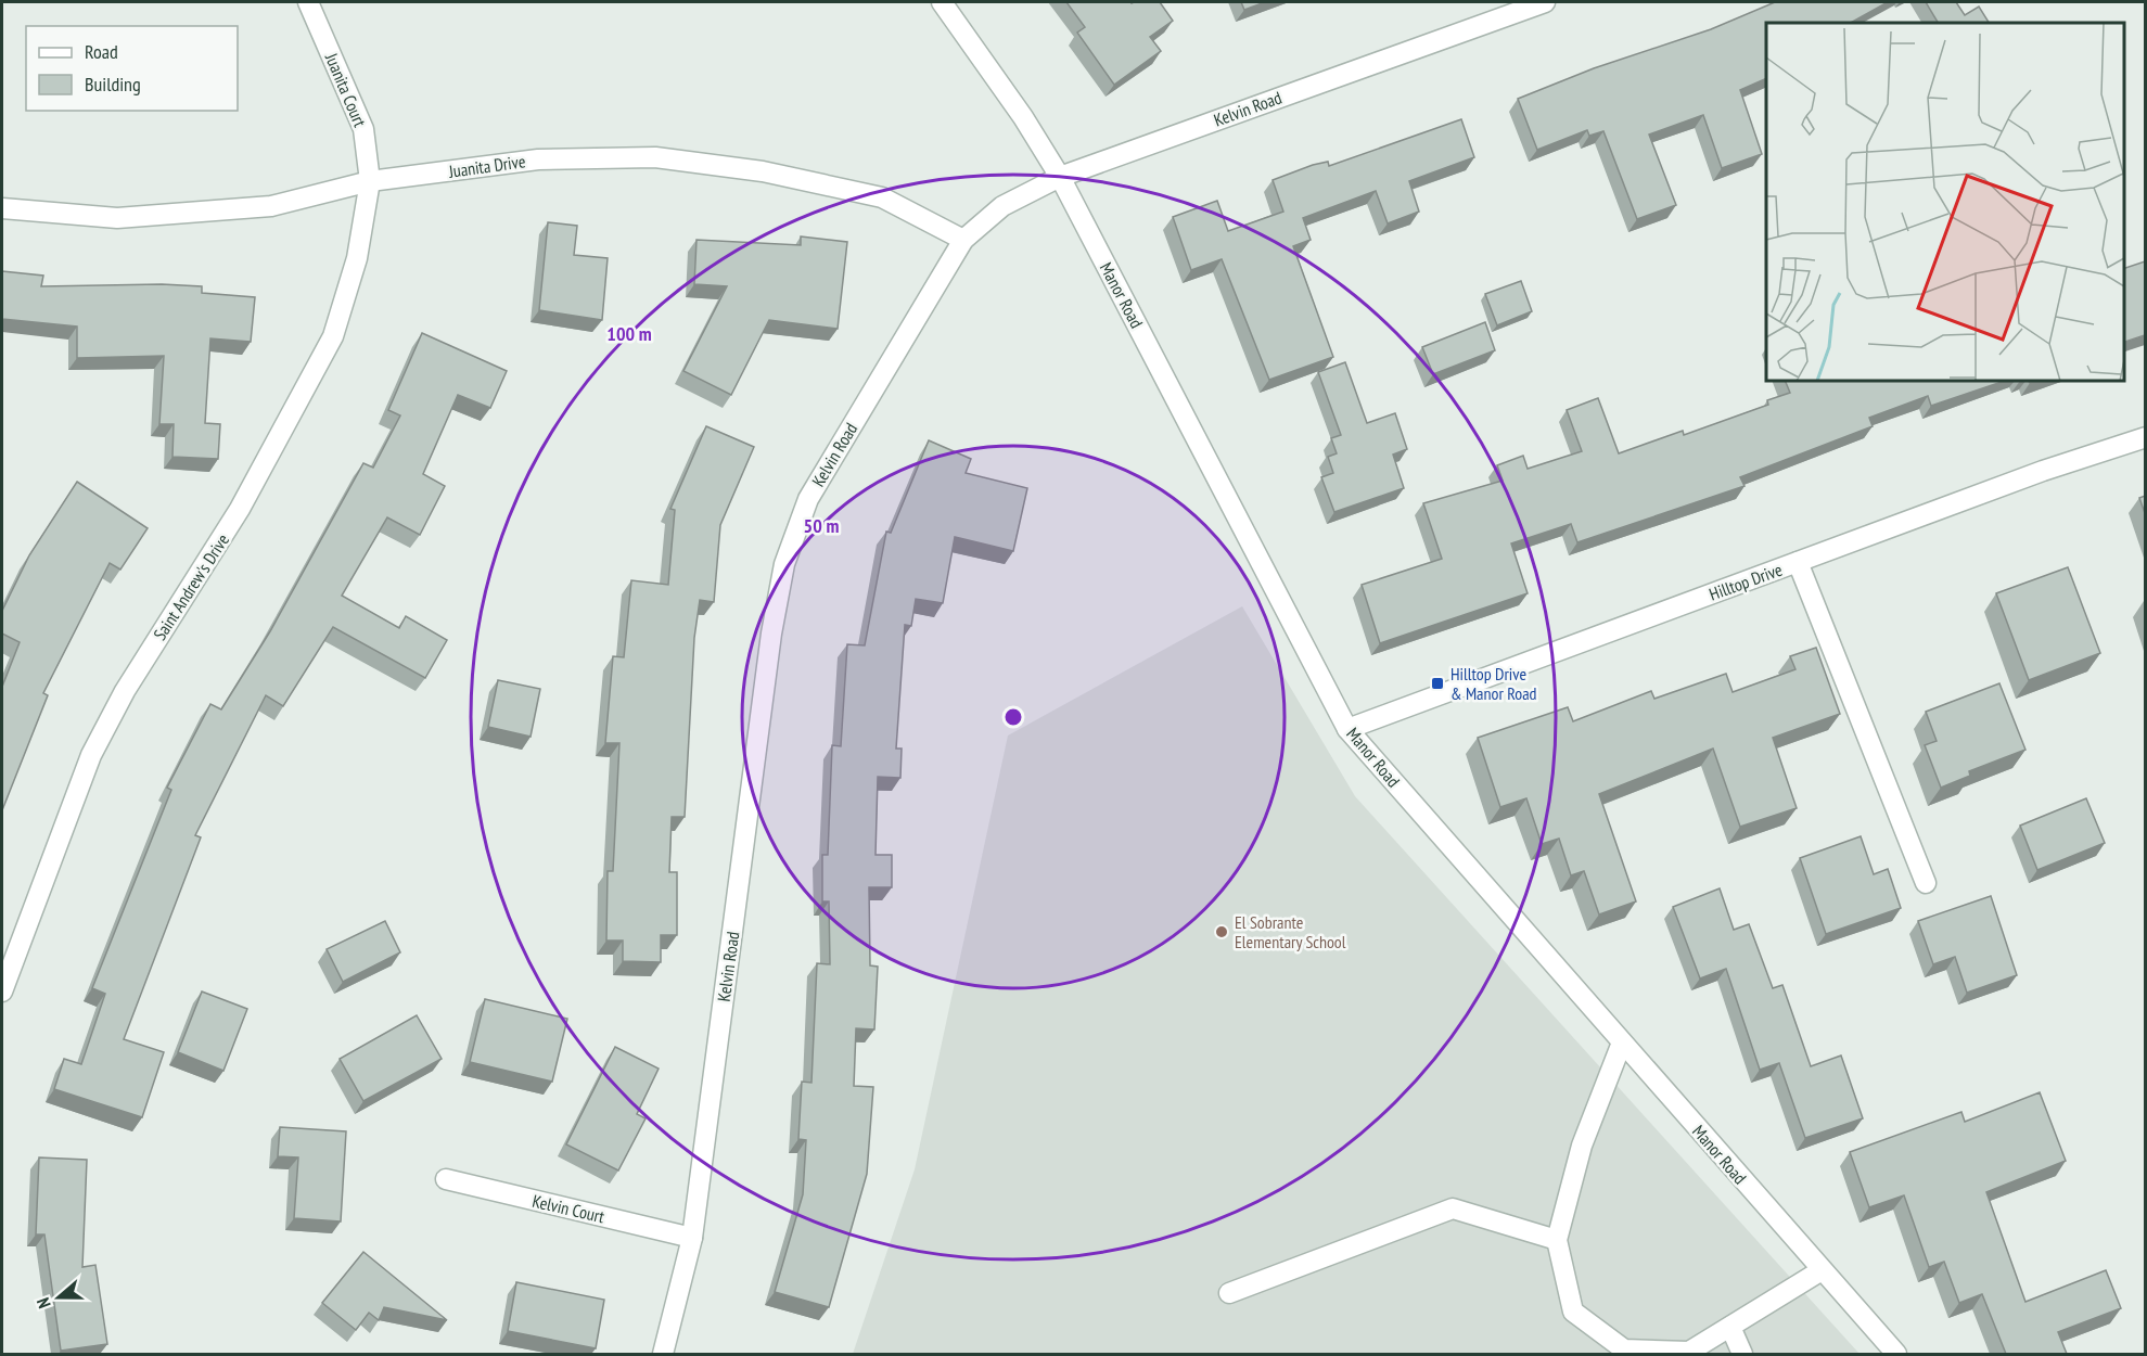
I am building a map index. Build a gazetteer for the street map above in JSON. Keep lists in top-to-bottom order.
{
  "streets": {
    "street": [
      "Juanita Court",
      "Kelvin Road",
      "Juanita Drive",
      "Manor Road",
      "Hilltop Drive",
      "Saint Andrew's Drive",
      "Kelvin Court"
    ]
  },
  "crossings": [
    ["Juanita Court", "Juanita Drive"],
    ["Juanita Court", "Saint Andrew's Drive"],
    ["Kelvin Road", "Juanita Drive"],
    ["Kelvin Road", "Manor Road"],
    ["Kelvin Road", "Kelvin Court"],
    ["Juanita Drive", "Saint Andrew's Drive"],
    ["Manor Road", "Hilltop Drive"]
  ],
  "places": {
    "transit": ["Hilltop Drive & Manor Road"],
    "other": ["El Sobrante Elementary School"]
  },
  "legend": ["Road", "Building"],
  "north": "left",
  "rings": ["100 m", "50 m"]
}
